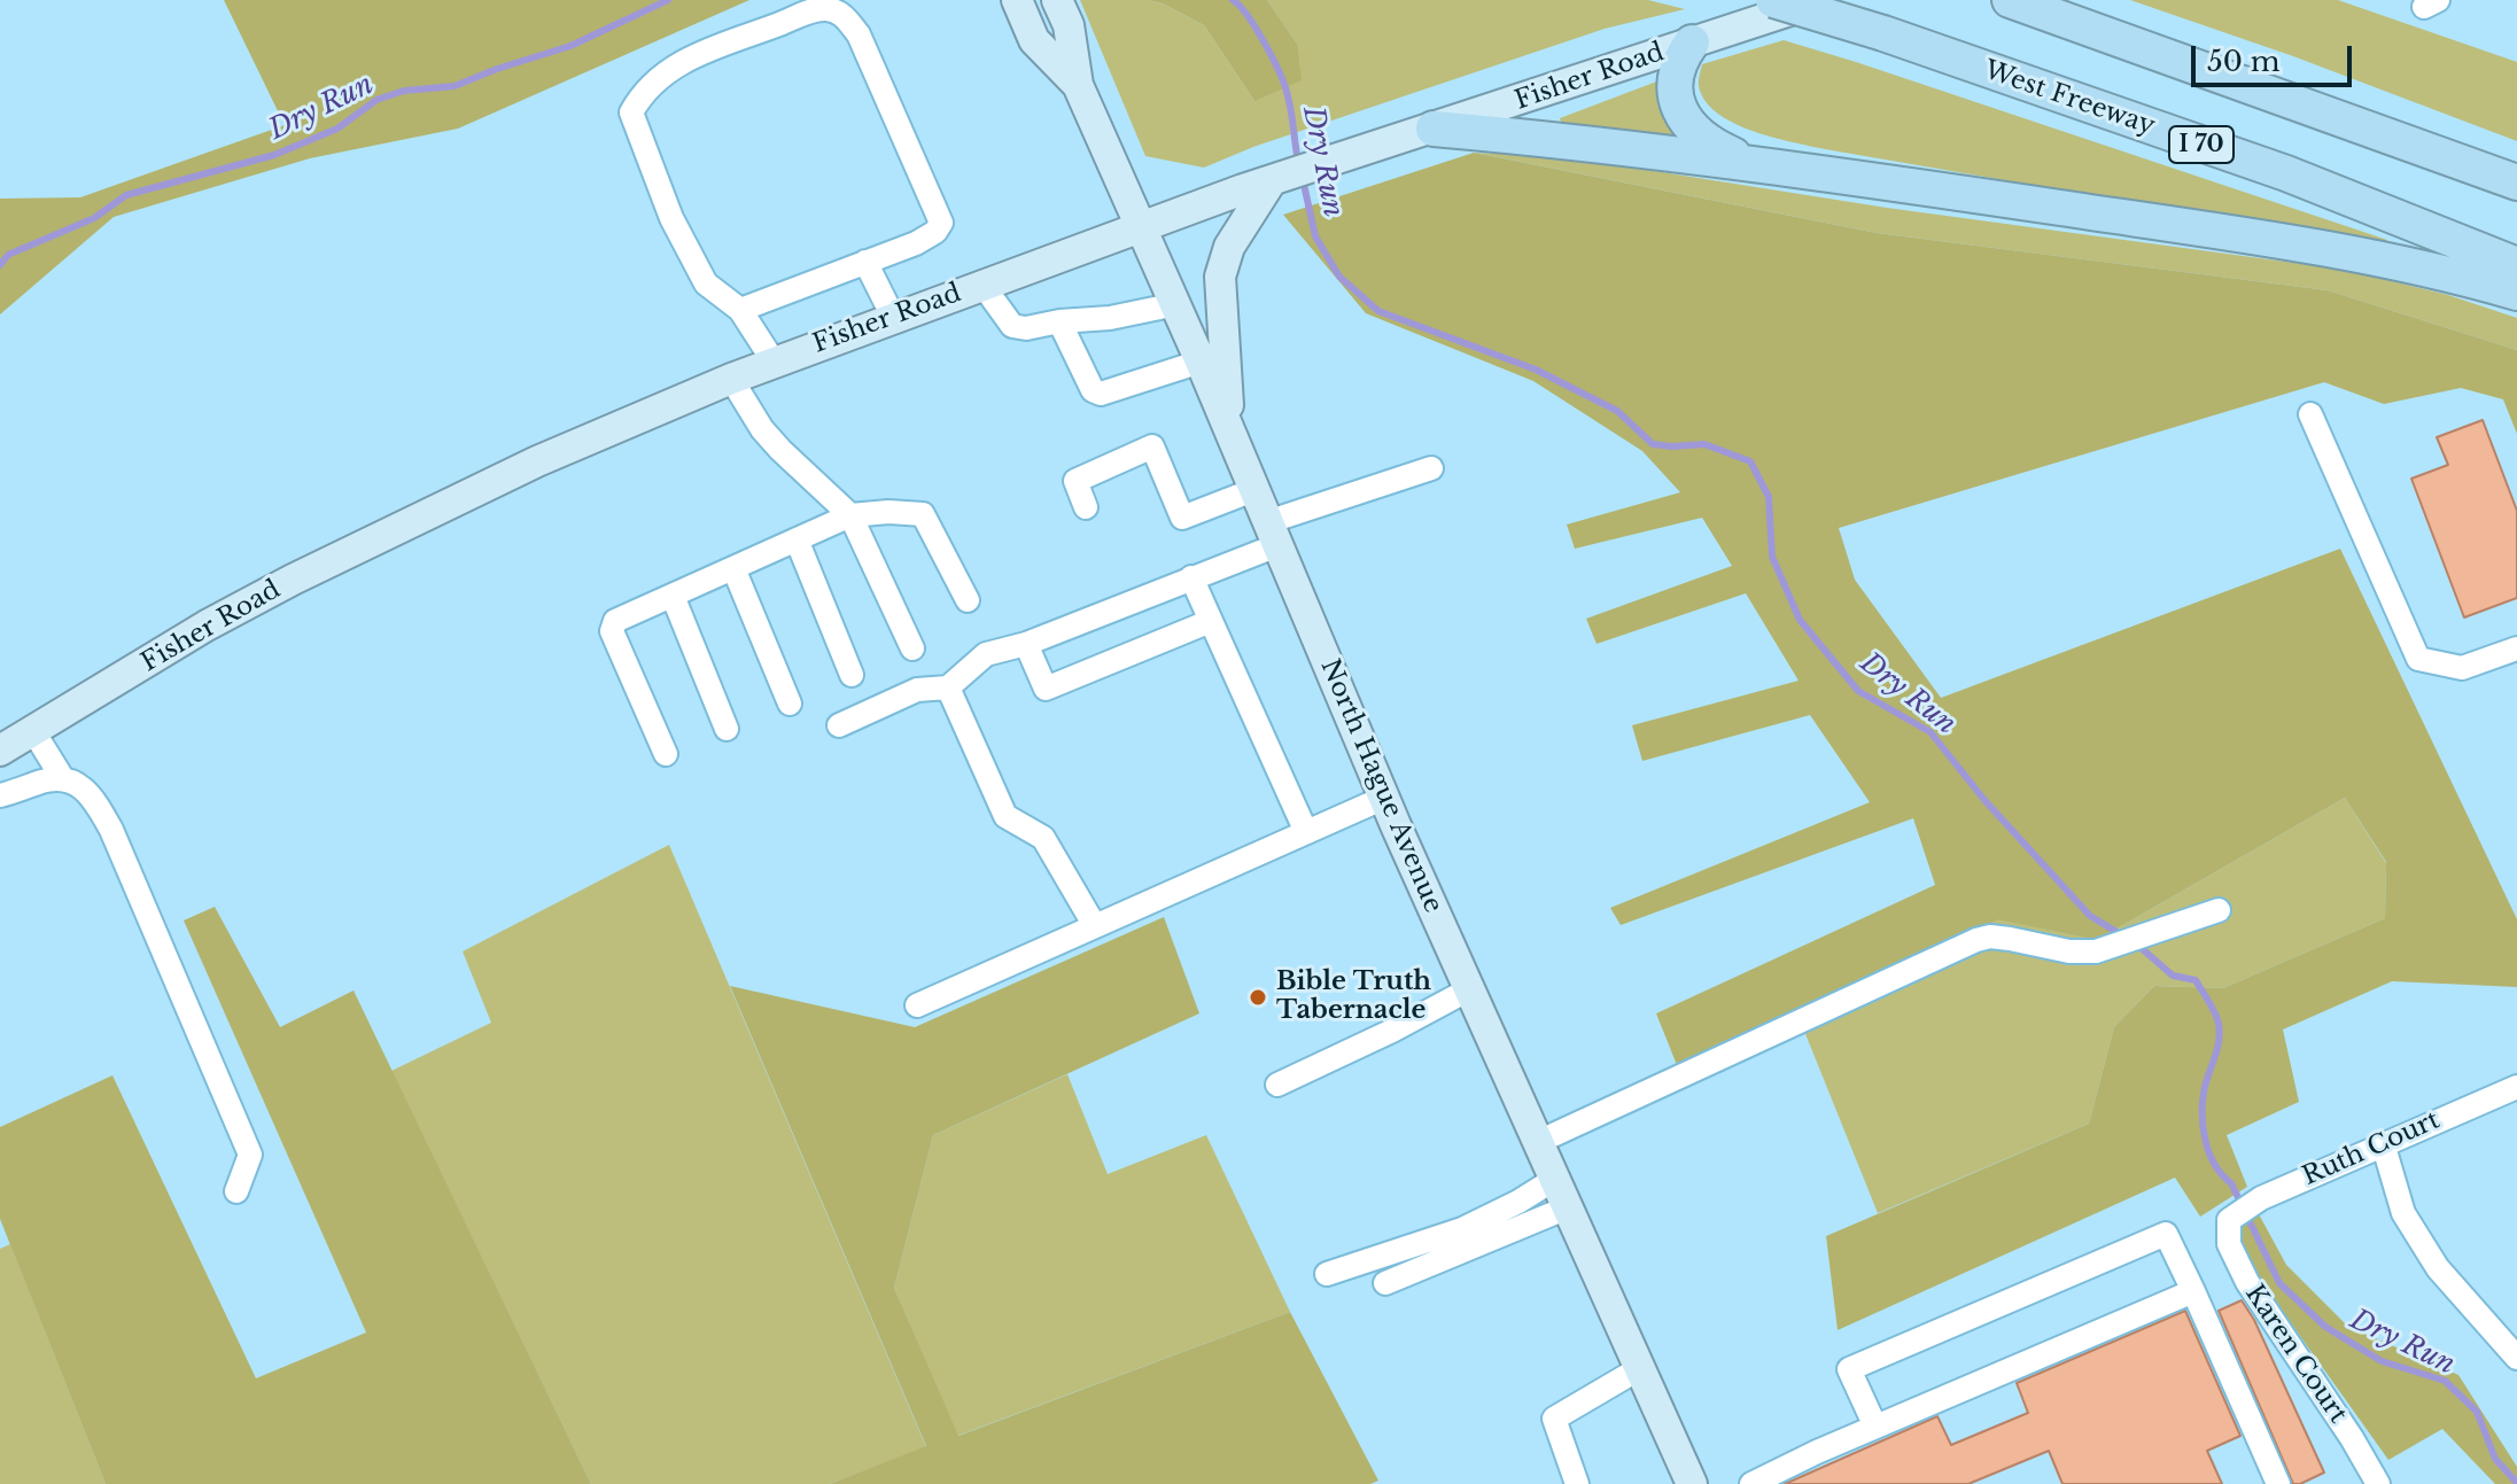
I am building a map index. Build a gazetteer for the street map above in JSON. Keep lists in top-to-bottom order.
{
  "streets": {
    "highway": ["West Freeway", "I 70"],
    "main road": ["Fisher Road", "North Hague Avenue"],
    "street": ["Ruth Court", "Karen Court"]
  },
  "crossings": [
    ["Fisher Road", "North Hague Avenue"],
    ["Ruth Court", "Karen Court"]
  ],
  "water": ["Dry Run"],
  "places": ["Bible Truth Tabernacle"],
  "scale_bar": "50 m"
}
